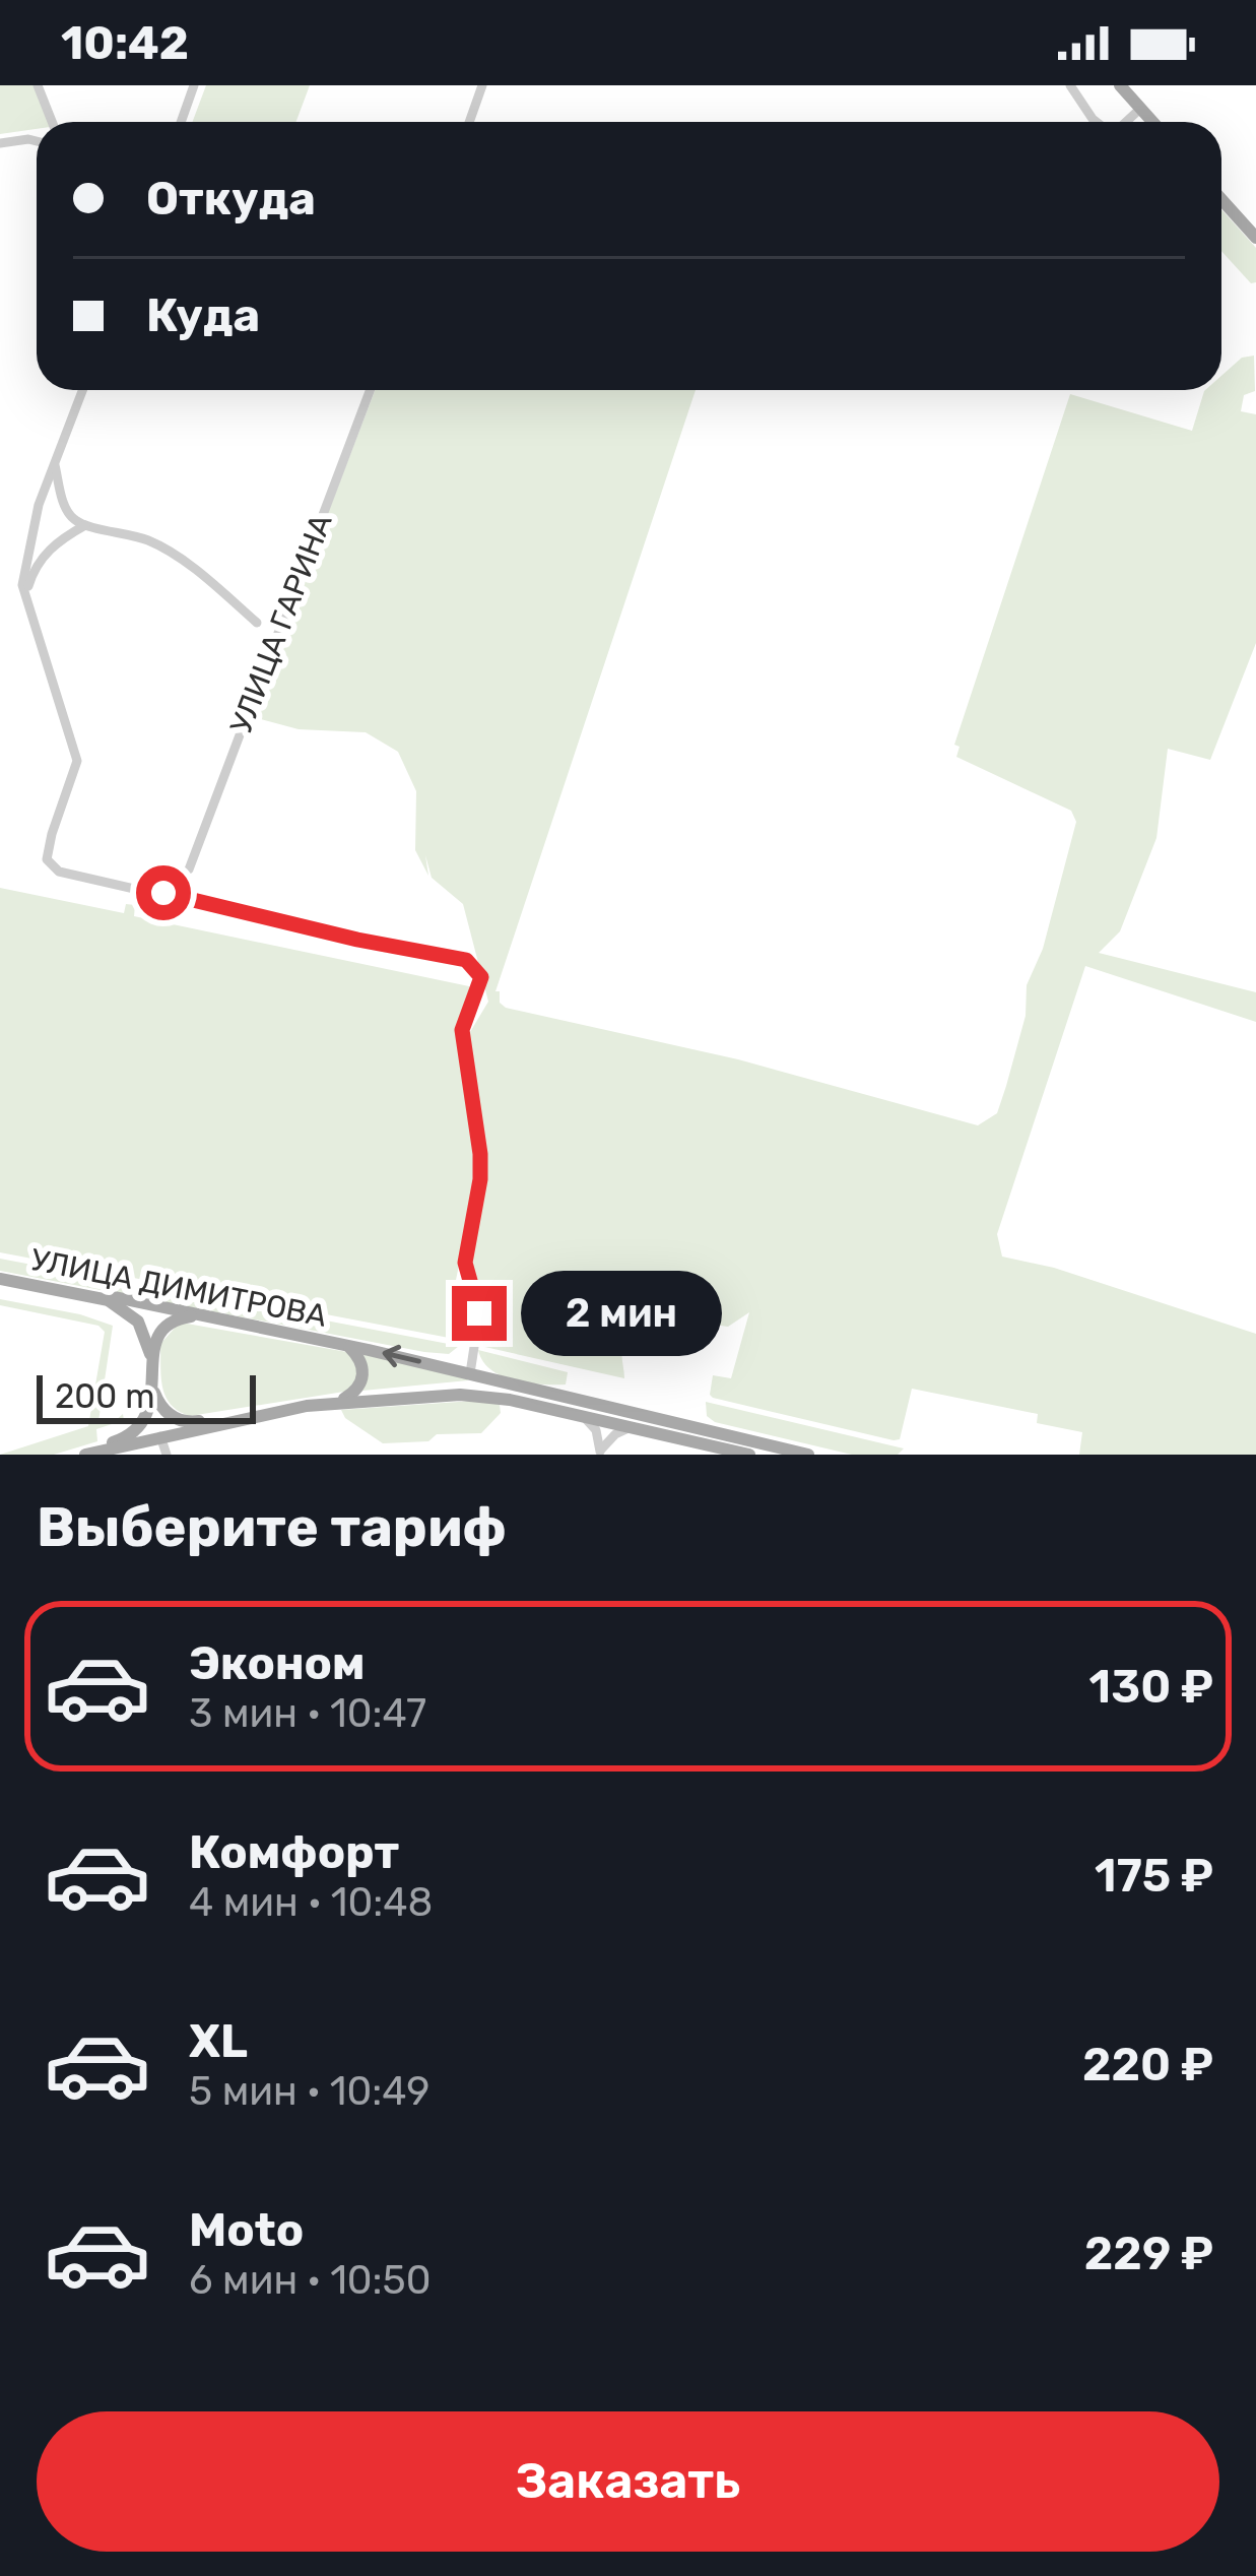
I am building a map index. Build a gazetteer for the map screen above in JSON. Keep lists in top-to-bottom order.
{
  "streets": {
    "main road": ["УЛИЦА ДИМИТРОВА"],
    "street": ["УЛИЦА ГАРИНА"]
  },
  "scale_bar": "200 m",
  "page": {
    "status": "10:42",
    "banner": ["Откуда", "Куда"],
    "bubble": "2 мин",
    "scale": "200 m",
    "heading": "Выберите тариф",
    "list": [
      {
        "name": "Эконом",
        "note": "3 мин · 10:47",
        "value": "130 ₽"
      },
      {
        "name": "Комфорт",
        "note": "4 мин · 10:48",
        "value": "175 ₽"
      },
      {
        "name": "XL",
        "note": "5 мин · 10:49",
        "value": "220 ₽"
      },
      {
        "name": "Moto",
        "note": "6 мин · 10:50",
        "value": "229 ₽"
      }
    ],
    "buttons": "Заказать"
  }
}
